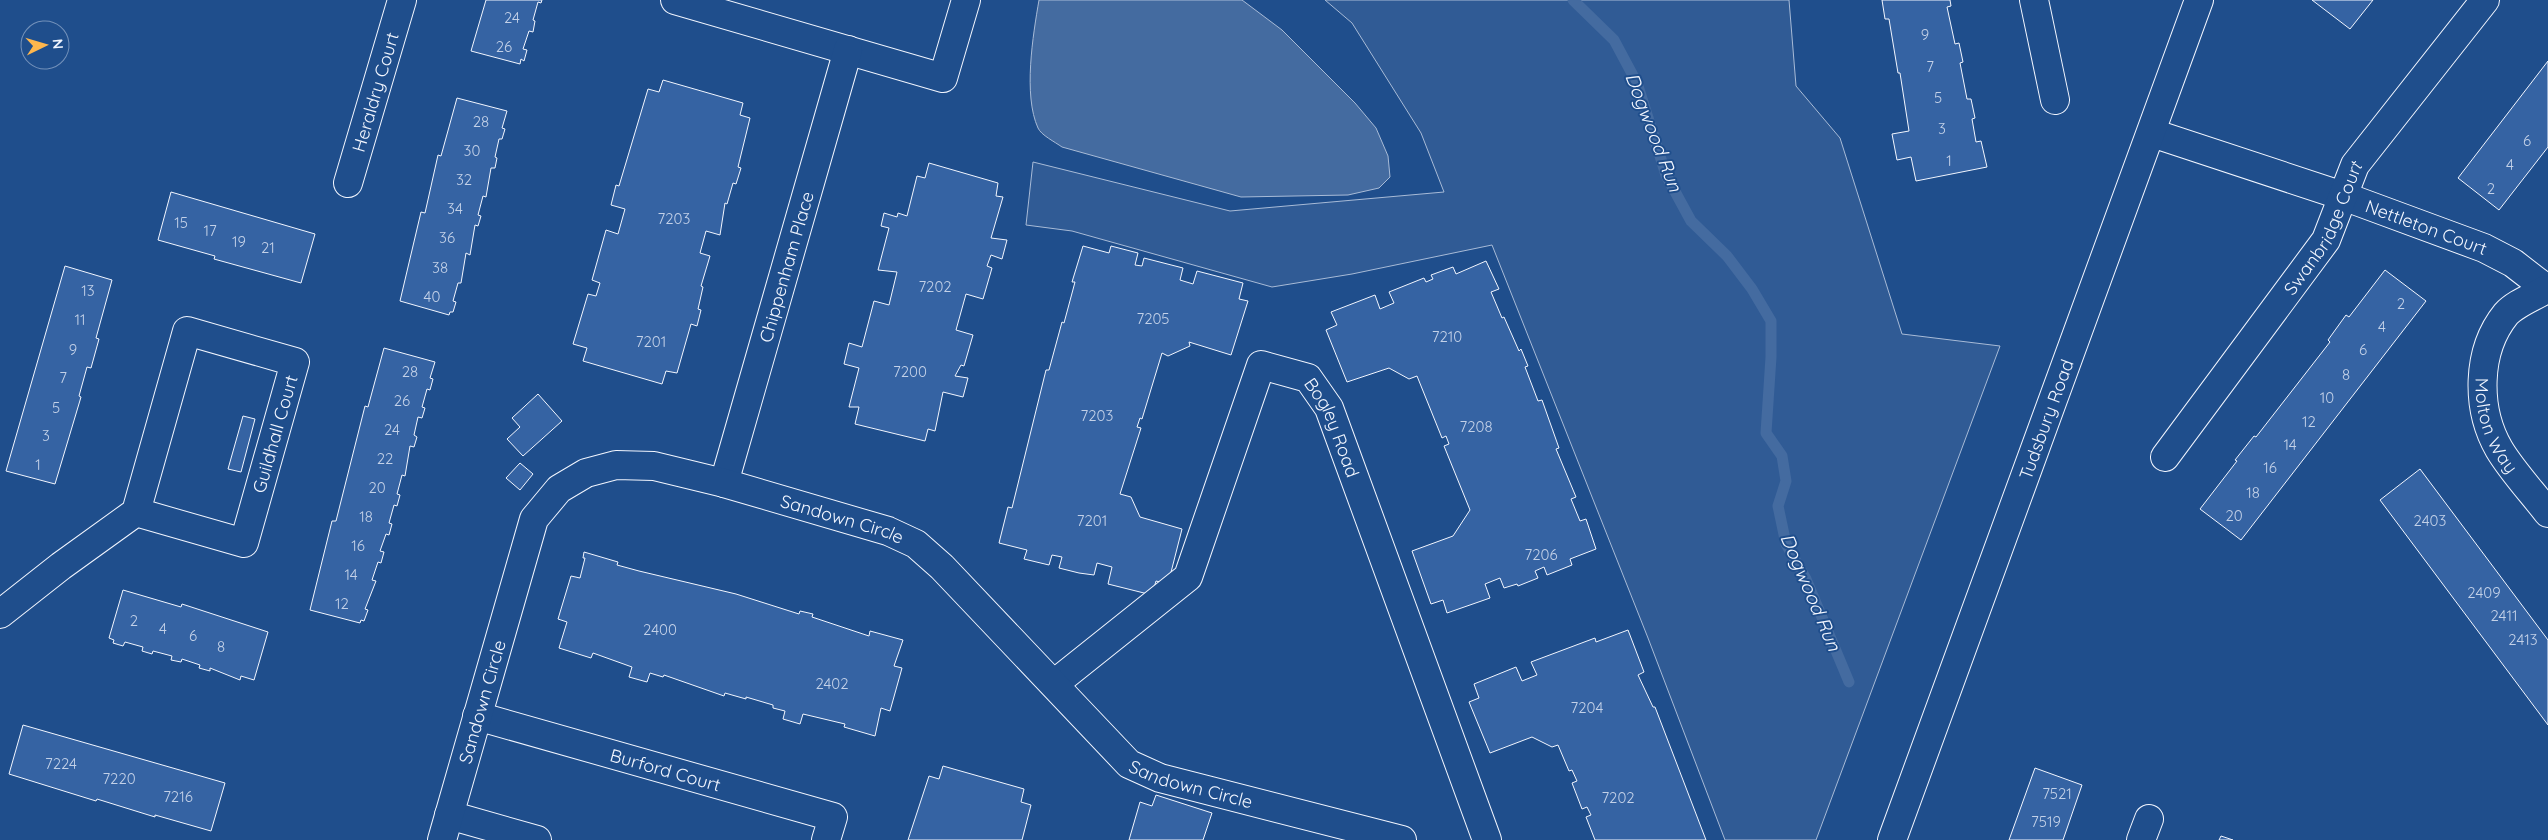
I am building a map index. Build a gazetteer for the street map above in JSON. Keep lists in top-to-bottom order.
{
  "streets": {
    "street": [
      "Heraldry Court",
      "Swanbridge Court",
      "Nettleton Court",
      "Chippenham Place",
      "Tudsbury Road",
      "Molton Way",
      "Bogley Road",
      "Guildhall Court",
      "Sandown Circle",
      "Burford Court"
    ]
  },
  "crossings": [
    ["Swanbridge Court", "Nettleton Court"],
    ["Nettleton Court", "Tudsbury Road"],
    ["Nettleton Court", "Molton Way"],
    ["Chippenham Place", "Sandown Circle"],
    ["Bogley Road", "Sandown Circle"],
    ["Sandown Circle", "Burford Court"]
  ],
  "water": ["Dogwood Run"],
  "house_numbers": [
    "24",
    "9",
    "26",
    "7",
    "5",
    "28",
    "3",
    "6",
    "30",
    "1",
    "4",
    "32",
    "2",
    "34",
    "7203",
    "15",
    "17",
    "36",
    "19",
    "21",
    "38",
    "7202",
    "13",
    "40",
    "2",
    "7205",
    "11",
    "4",
    "7210",
    "7201",
    "9",
    "6",
    "28",
    "7200",
    "8",
    "7",
    "10",
    "26",
    "5",
    "7203",
    "12",
    "7208",
    "24",
    "3",
    "14",
    "22",
    "1",
    "16",
    "20",
    "18",
    "20",
    "18",
    "7201",
    "2403",
    "16",
    "7206",
    "14",
    "2409",
    "12",
    "2411",
    "2",
    "4",
    "2400",
    "6",
    "2413",
    "8",
    "2402",
    "7204",
    "7224",
    "7220",
    "7521",
    "7216",
    "7202",
    "7519"
  ],
  "north": "right"
}
